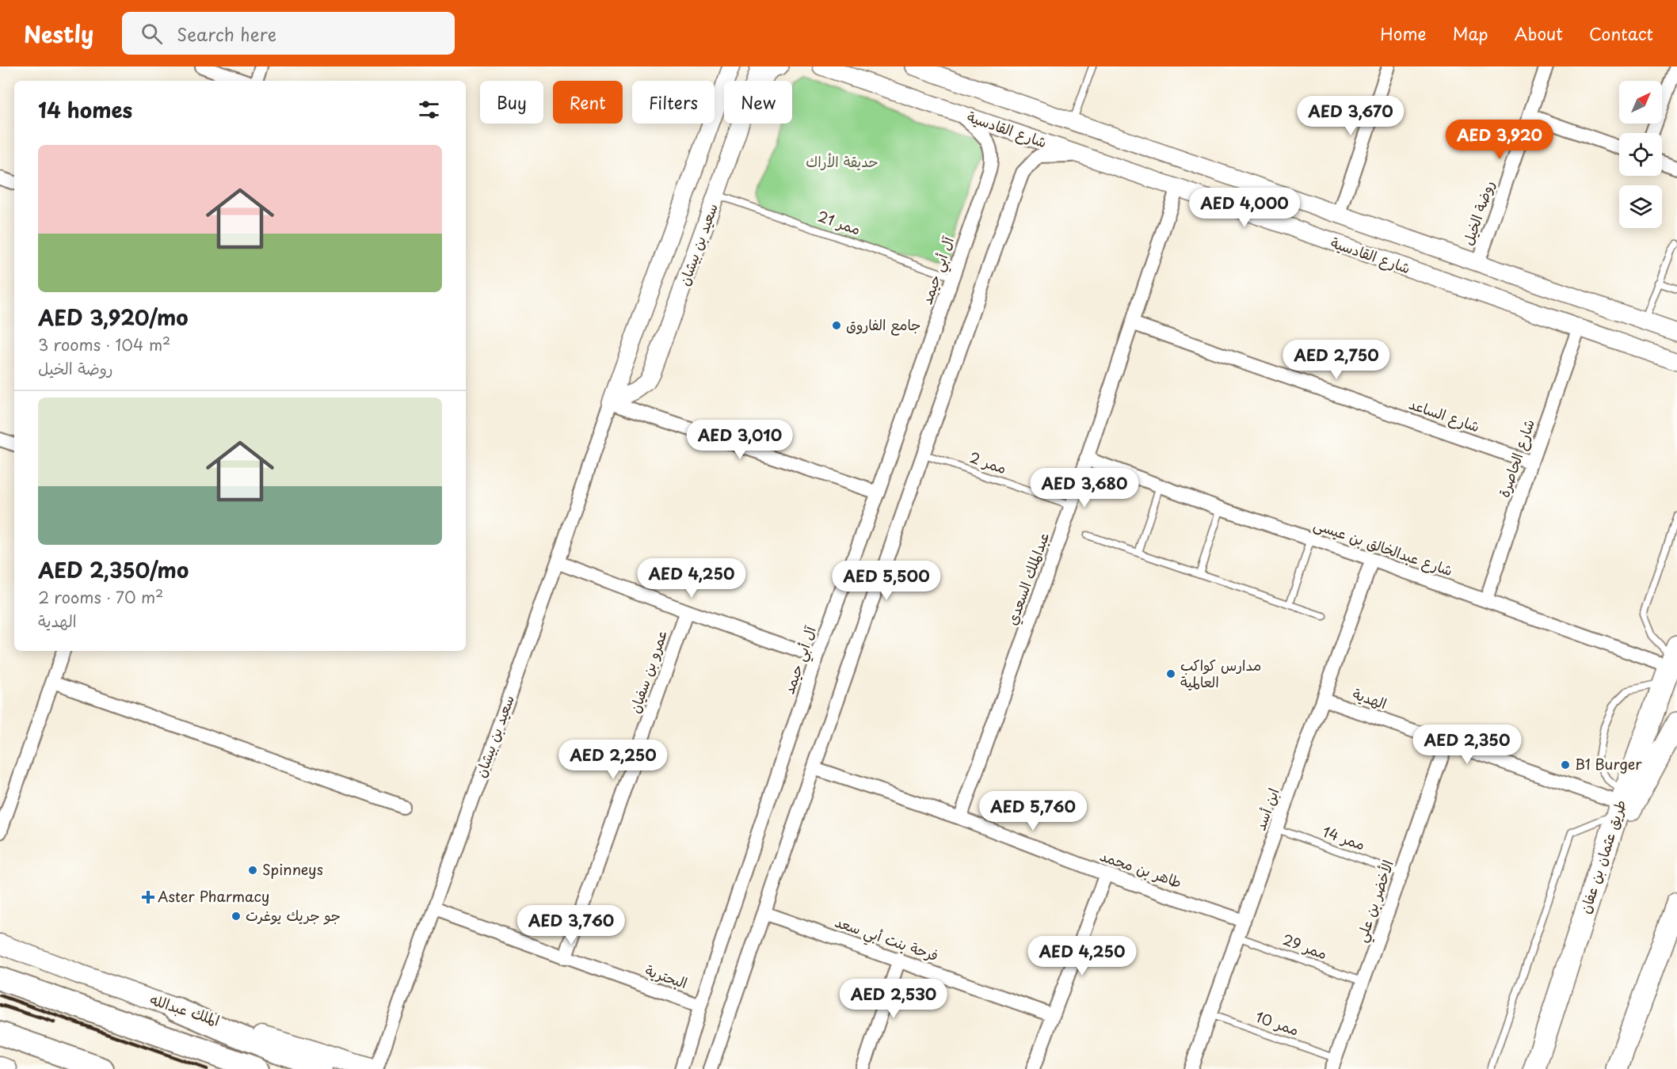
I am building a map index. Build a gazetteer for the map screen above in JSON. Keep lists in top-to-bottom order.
{
  "streets": {
    "main road": ["طريق عثمان بن عفان", "الملك عبدالله"],
    "street": [
      "شارع القادسية",
      "روضة الخيل",
      "سعيد بن بيشان",
      "آل أبي حيمد",
      "شارع الساعد",
      "شارع الحاصرة",
      "شارع عبدالخالق بن عيسى",
      "عبدالملك السعدي",
      "عمرو بن سفيان",
      "الهدية",
      "ابن أسد",
      "طاهر بن محمد",
      "الأخضر بن علي",
      "فرحة بنت أبي سعد",
      "البحترية"
    ],
    "lane": [
      "ممر 21",
      "ممر 2",
      "ممر 14",
      "ممر 29",
      "ممر 10"
    ]
  },
  "crossings": [
    ["شارع القادسية", "روضة الخيل"],
    ["شارع القادسية", "آل أبي حيمد"],
    ["شارع القادسية", "شارع الحاصرة"],
    ["شارع القادسية", "عبدالملك السعدي"],
    ["ممر 21", "سعيد بن بيشان"],
    ["ممر 21", "آل أبي حيمد"],
    ["سعيد بن بيشان", "البحترية"],
    ["آل أبي حيمد", "البحترية"],
    ["شارع الساعد", "شارع الحاصرة"],
    ["شارع الساعد", "عبدالملك السعدي"],
    ["شارع الحاصرة", "شارع عبدالخالق بن عيسى"],
    ["ممر 2", "عبدالملك السعدي"],
    ["شارع عبدالخالق بن عيسى", "عبدالملك السعدي"],
    ["شارع عبدالخالق بن عيسى", "ابن أسد"],
    ["شارع عبدالخالق بن عيسى", "طريق عثمان بن عفان"],
    ["عبدالملك السعدي", "طاهر بن محمد"],
    ["عمرو بن سفيان", "البحترية"],
    ["الهدية", "ابن أسد"],
    ["الهدية", "طريق عثمان بن عفان"],
    ["الهدية", "الأخضر بن علي"],
    ["ابن أسد", "ممر 14"],
    ["ابن أسد", "طاهر بن محمد"],
    ["ابن أسد", "ممر 29"],
    ["ابن أسد", "ممر 10"],
    ["ممر 14", "الأخضر بن علي"],
    ["الأخضر بن علي", "ممر 29"],
    ["الأخضر بن علي", "ممر 10"]
  ],
  "parks": ["حديقة الأراك"],
  "places": {
    "other": [
      "جامع الفاروق",
      "مدارس كواكب العالمية",
      "B1 Burger",
      "Spinneys",
      "جو جريك يوغرت"
    ],
    "health": ["Aster Pharmacy"]
  },
  "north": "top right",
  "page": {
    "header": "Nestly",
    "search": "Search here",
    "nav": [
      "Home",
      "Map",
      "About",
      "Contact"
    ],
    "chip": [
      "Buy",
      "Rent",
      "Filters",
      "New"
    ],
    "heading": "14 homes",
    "price": [
      "AED 3,670",
      "AED 3,920",
      "AED 4,000",
      "AED 2,750",
      "AED 3,010",
      "AED 3,680",
      "AED 4,250",
      "AED 5,500",
      "AED 2,350",
      "AED 2,250",
      "AED 5,760",
      "AED 3,760",
      "AED 4,250",
      "AED 2,530"
    ],
    "list": [
      {
        "name": "AED 3,920/mo",
        "note": "3 rooms · 104 m² · روضة الخيل"
      },
      {
        "name": "AED 2,350/mo",
        "note": "2 rooms · 70 m² · الهدية"
      }
    ]
  }
}
